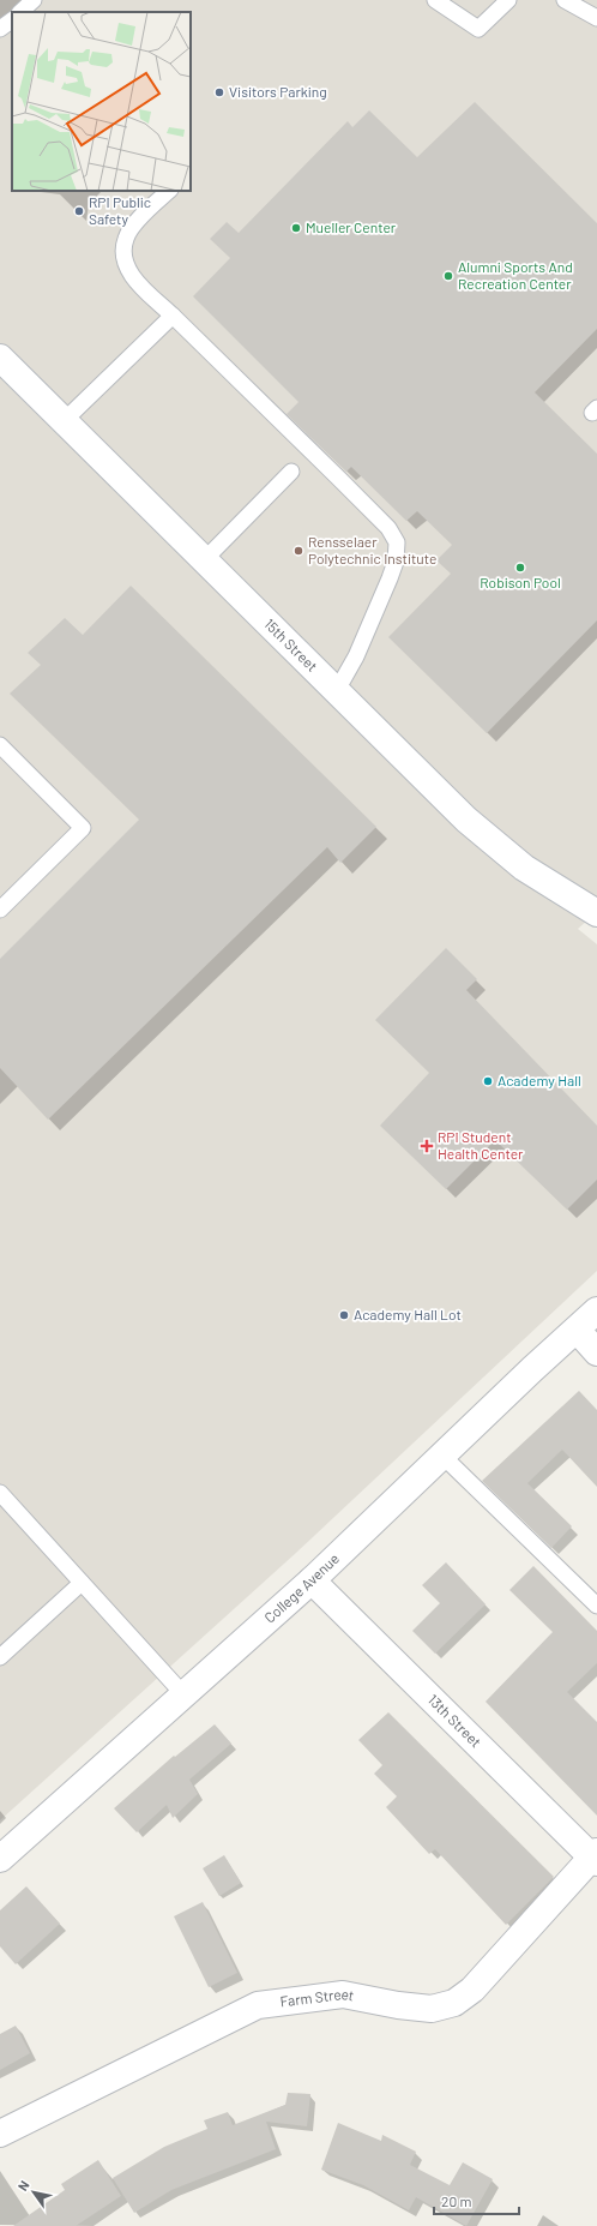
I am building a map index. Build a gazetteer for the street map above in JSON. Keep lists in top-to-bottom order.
{
  "streets": {
    "street": [
      "15th Street",
      "College Avenue",
      "13th Street",
      "Farm Street"
    ]
  },
  "crossings": [
    ["College Avenue", "13th Street"],
    ["13th Street", "Farm Street"]
  ],
  "places": {
    "other": [
      "Visitors Parking",
      "RPI Public Safety",
      "Mueller Center",
      "Alumni Sports And Recreation Center",
      "Rensselaer Polytechnic Institute",
      "Robison Pool",
      "Academy Hall",
      "Academy Hall Lot"
    ],
    "health": ["RPI Student Health Center"]
  },
  "scale_bar": "20 m",
  "north": "top left"
}
